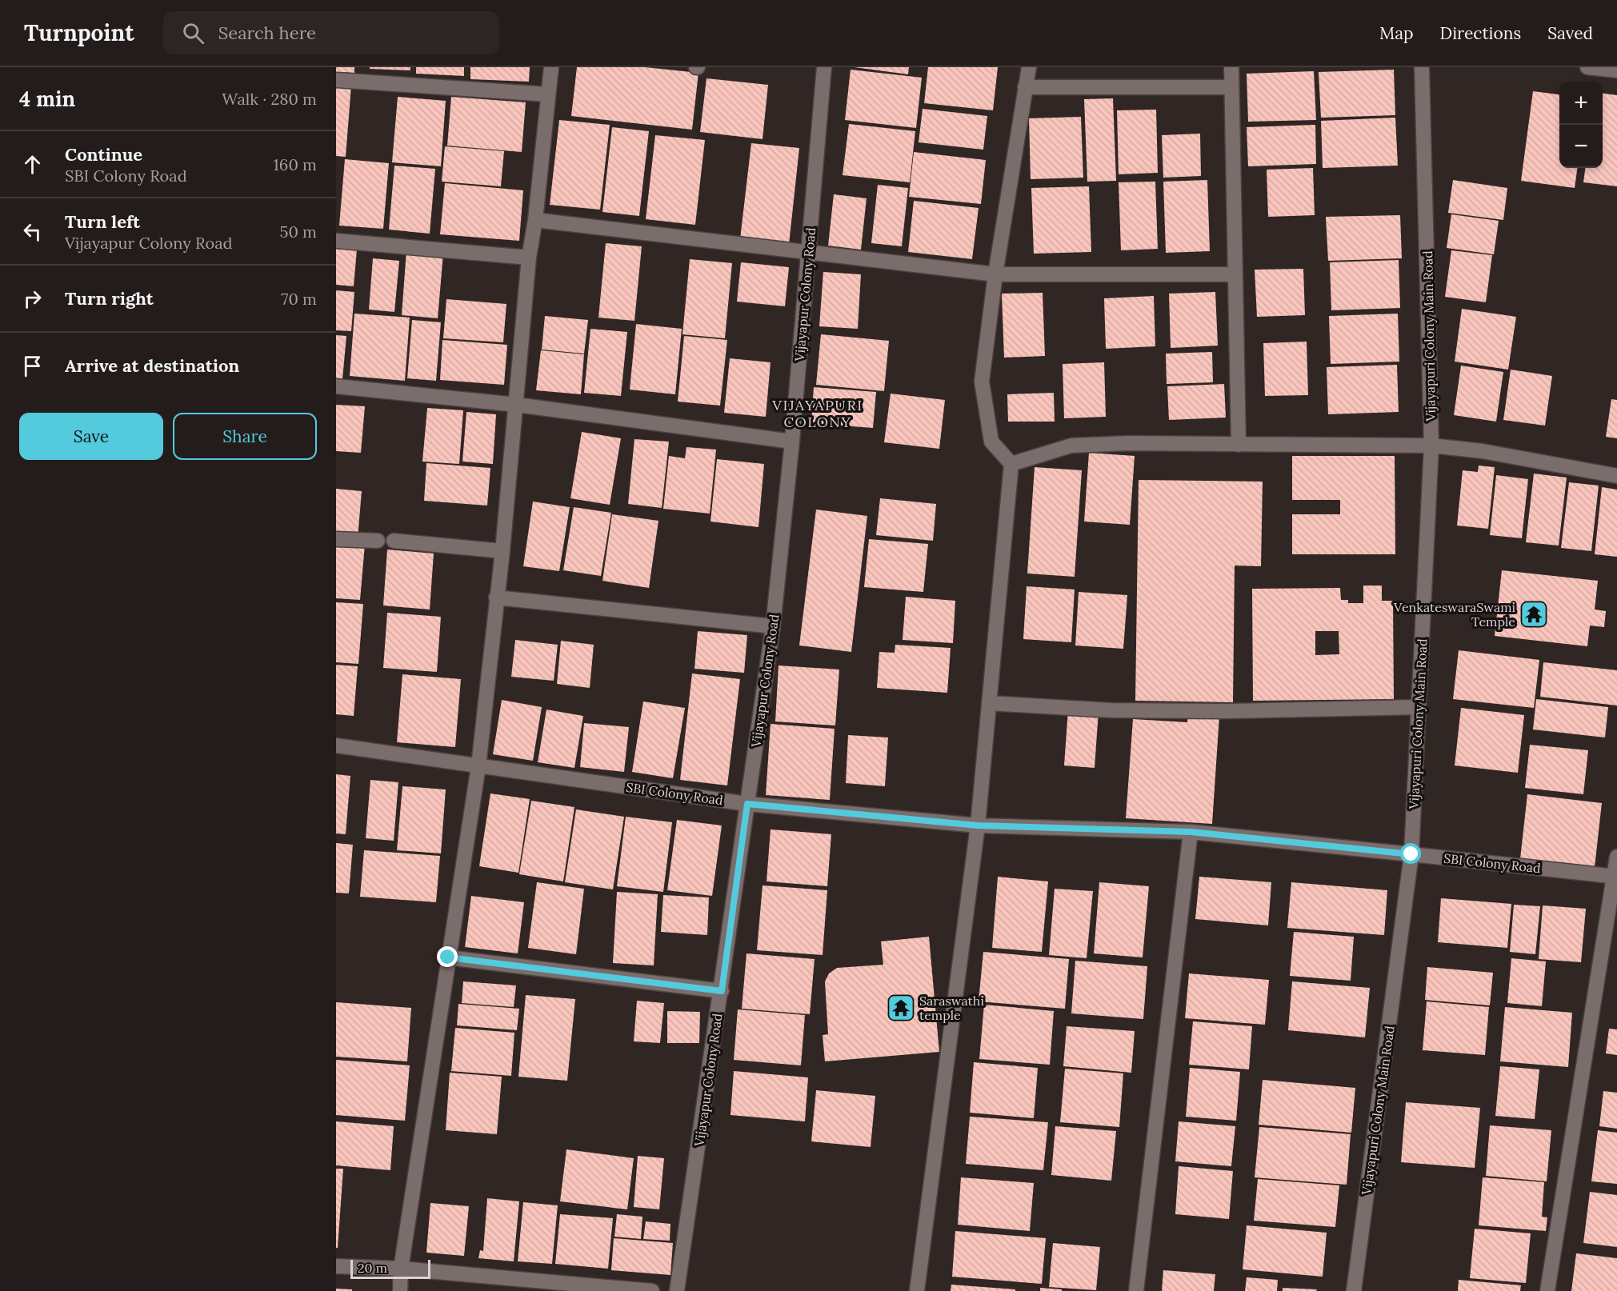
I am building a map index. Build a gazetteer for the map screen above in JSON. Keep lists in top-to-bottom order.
{
  "streets": {
    "street": ["Vijayapur Colony Road", "Vijayapuri Colony Main Road", "SBI Colony Road"]
  },
  "crossings": [
    ["Vijayapur Colony Road", "SBI Colony Road"],
    ["Vijayapuri Colony Main Road", "SBI Colony Road"]
  ],
  "districts": ["VIJAYAPURI COLONY"],
  "places": {
    "temple": ["VenkateswaraSwami Temple", "Saraswathi temple"]
  },
  "scale_bar": "20 m",
  "page": {
    "header": "Turnpoint",
    "search": "Search here",
    "nav": ["Map", "Directions", "Saved"],
    "heading": ["4 min", "Walk · 280 m"],
    "map_buttons": ["+", "−"],
    "list": [
      ["Continue", "SBI Colony Road", "160 m"],
      ["Turn left", "Vijayapur Colony Road", "50 m"],
      ["Turn right", "70 m"],
      "Arrive at destination"
    ],
    "buttons": ["Save", "Share"],
    "scale": "20 m"
  }
}
